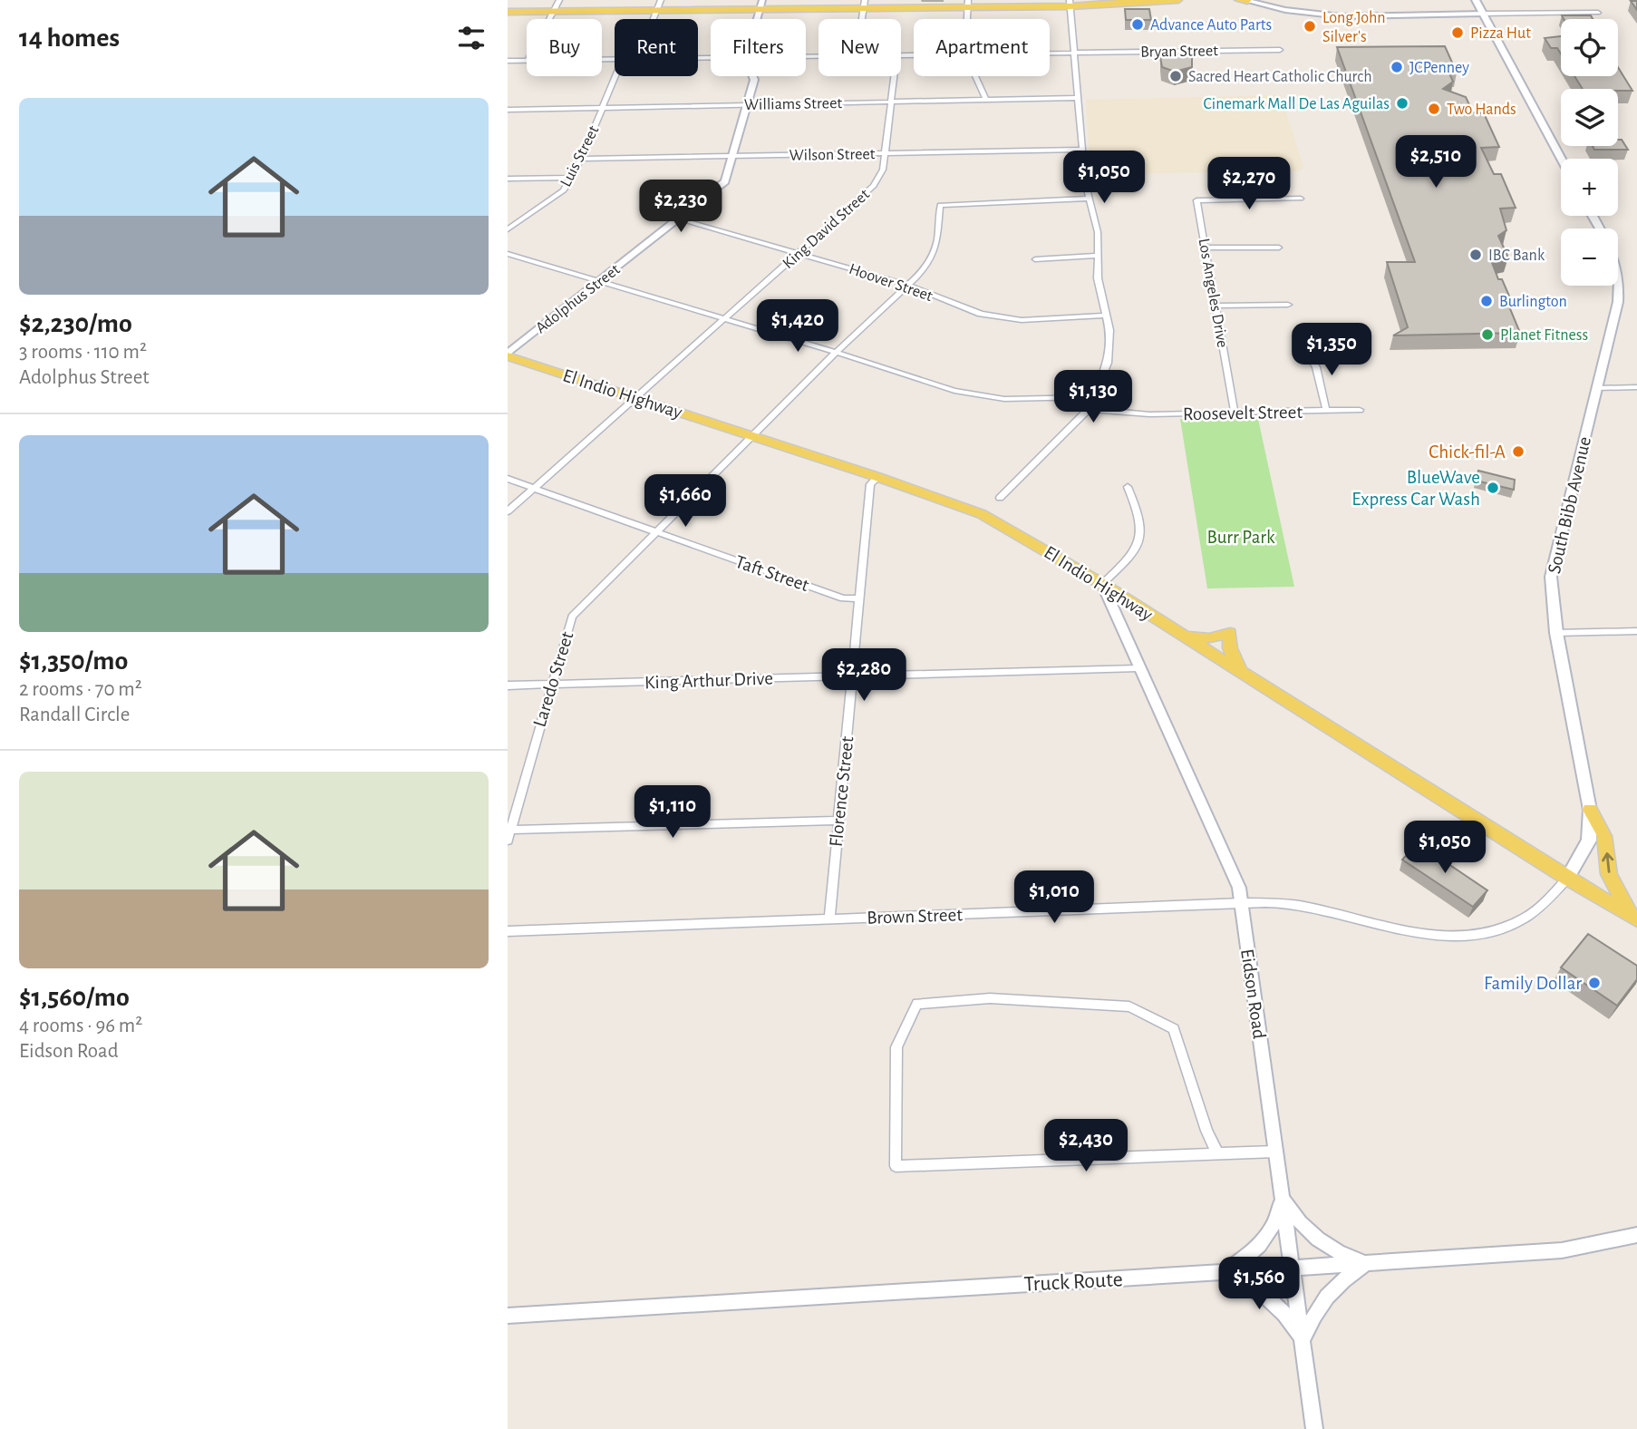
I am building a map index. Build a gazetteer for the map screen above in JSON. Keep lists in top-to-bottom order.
{
  "streets": {
    "main road": ["El Indio Highway", "South Bibb Avenue"],
    "street": [
      "Bryan Street",
      "Williams Street",
      "Wilson Street",
      "Luis Street",
      "King David Street",
      "Hoover Street",
      "Los Angeles Drive",
      "Adolphus Street",
      "Roosevelt Street",
      "Taft Street",
      "Laredo Street",
      "King Arthur Drive",
      "Florence Street",
      "Brown Street",
      "Eidson Road",
      "Truck Route"
    ]
  },
  "crossings": [
    ["Williams Street", "Luis Street"],
    ["Williams Street", "King David Street"],
    ["Williams Street", "Adolphus Street"],
    ["Wilson Street", "Luis Street"],
    ["Wilson Street", "King David Street"],
    ["Wilson Street", "Adolphus Street"],
    ["King David Street", "Hoover Street"],
    ["King David Street", "El Indio Highway"],
    ["King David Street", "Taft Street"],
    ["Hoover Street", "Adolphus Street"],
    ["Hoover Street", "Laredo Street"],
    ["Los Angeles Drive", "Roosevelt Street"],
    ["Adolphus Street", "El Indio Highway"],
    ["El Indio Highway", "South Bibb Avenue"],
    ["El Indio Highway", "Laredo Street"],
    ["El Indio Highway", "Florence Street"],
    ["El Indio Highway", "Brown Street"],
    ["El Indio Highway", "Eidson Road"],
    ["South Bibb Avenue", "Brown Street"],
    ["Taft Street", "Laredo Street"],
    ["Taft Street", "Florence Street"],
    ["Laredo Street", "King Arthur Drive"],
    ["King Arthur Drive", "Florence Street"],
    ["King Arthur Drive", "Eidson Road"],
    ["Florence Street", "Brown Street"],
    ["Brown Street", "Eidson Road"],
    ["Eidson Road", "Truck Route"]
  ],
  "parks": ["Burr Park"],
  "places": [
    "Advance Auto Parts",
    "Long John Silver's",
    "Pizza Hut",
    "JCPenney",
    "Sacred Heart Catholic Church",
    "Cinemark Mall De Las Aguilas",
    "Two Hands",
    "IBC Bank",
    "Burlington",
    "Planet Fitness",
    "Chick-fil-A",
    "BlueWave Express Car Wash",
    "Family Dollar"
  ],
  "page": {
    "heading": "14 homes",
    "map_buttons": ["+", "−"],
    "chip": [
      "Buy",
      "Rent",
      "Filters",
      "New",
      "Apartment"
    ],
    "list": [
      {
        "name": "$2,230/mo",
        "note": "3 rooms · 110 m² · Adolphus Street"
      },
      {
        "name": "$1,350/mo",
        "note": "2 rooms · 70 m² · Randall Circle"
      },
      {
        "name": "$1,560/mo",
        "note": "4 rooms · 96 m² · Eidson Road"
      }
    ],
    "price": [
      "$2,510",
      "$1,050",
      "$2,270",
      "$2,230",
      "$1,420",
      "$1,350",
      "$1,130",
      "$1,660",
      "$2,280",
      "$1,110",
      "$1,050",
      "$1,010",
      "$2,430",
      "$1,560"
    ]
  }
}
